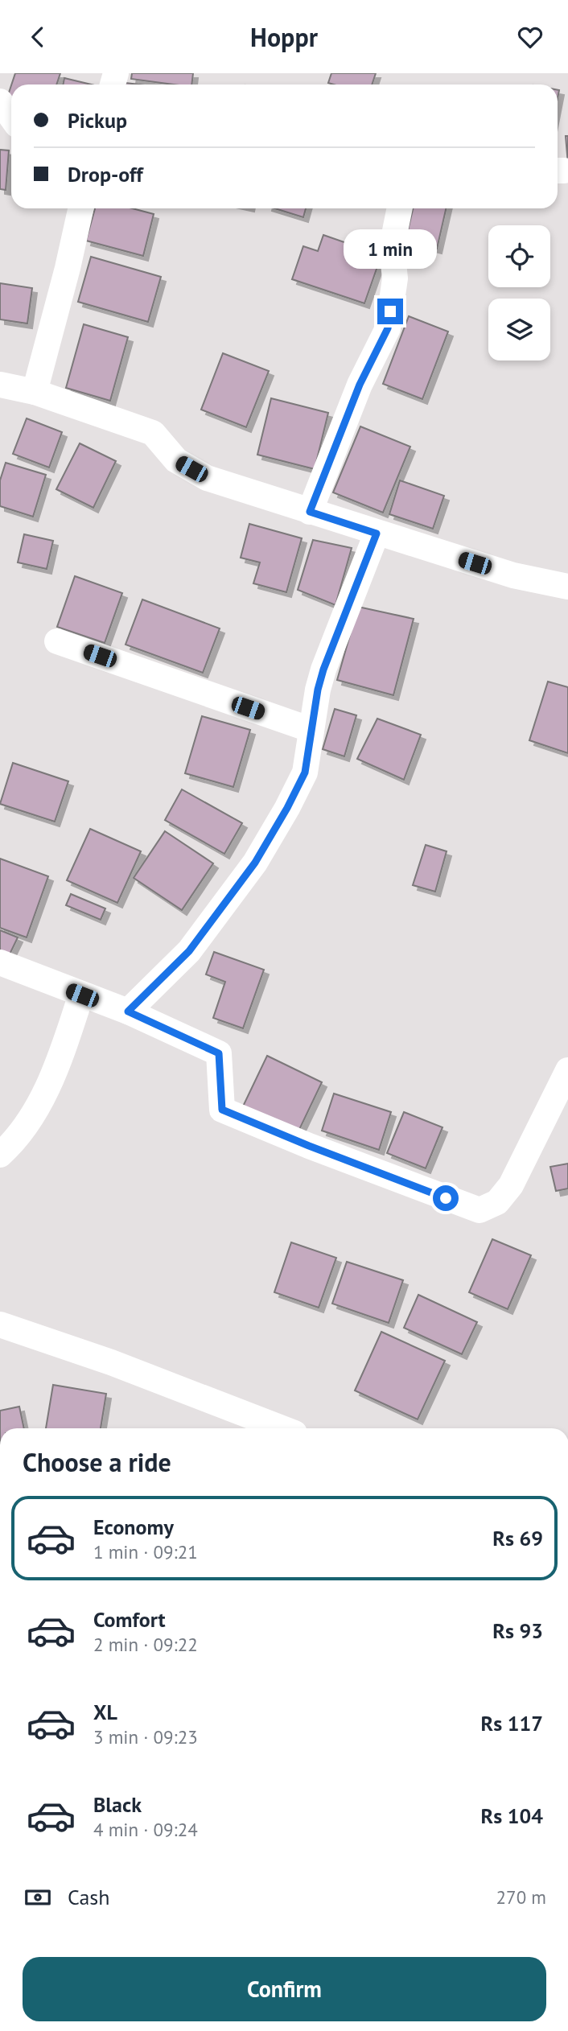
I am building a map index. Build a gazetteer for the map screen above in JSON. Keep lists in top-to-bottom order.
{
  "page": {
    "header": "Hoppr",
    "banner": ["Pickup", "Drop-off"],
    "bubble": "1 min",
    "heading": "Choose a ride",
    "list": [
      {
        "name": "Economy",
        "note": "1 min · 09:21",
        "value": "Rs 69"
      },
      {
        "name": "Comfort",
        "note": "2 min · 09:22",
        "value": "Rs 93"
      },
      {
        "name": "XL",
        "note": "3 min · 09:23",
        "value": "Rs 117"
      },
      {
        "name": "Black",
        "note": "4 min · 09:24",
        "value": "Rs 104"
      }
    ],
    "pay": ["Cash", "270 m"],
    "buttons": "Confirm"
  }
}
